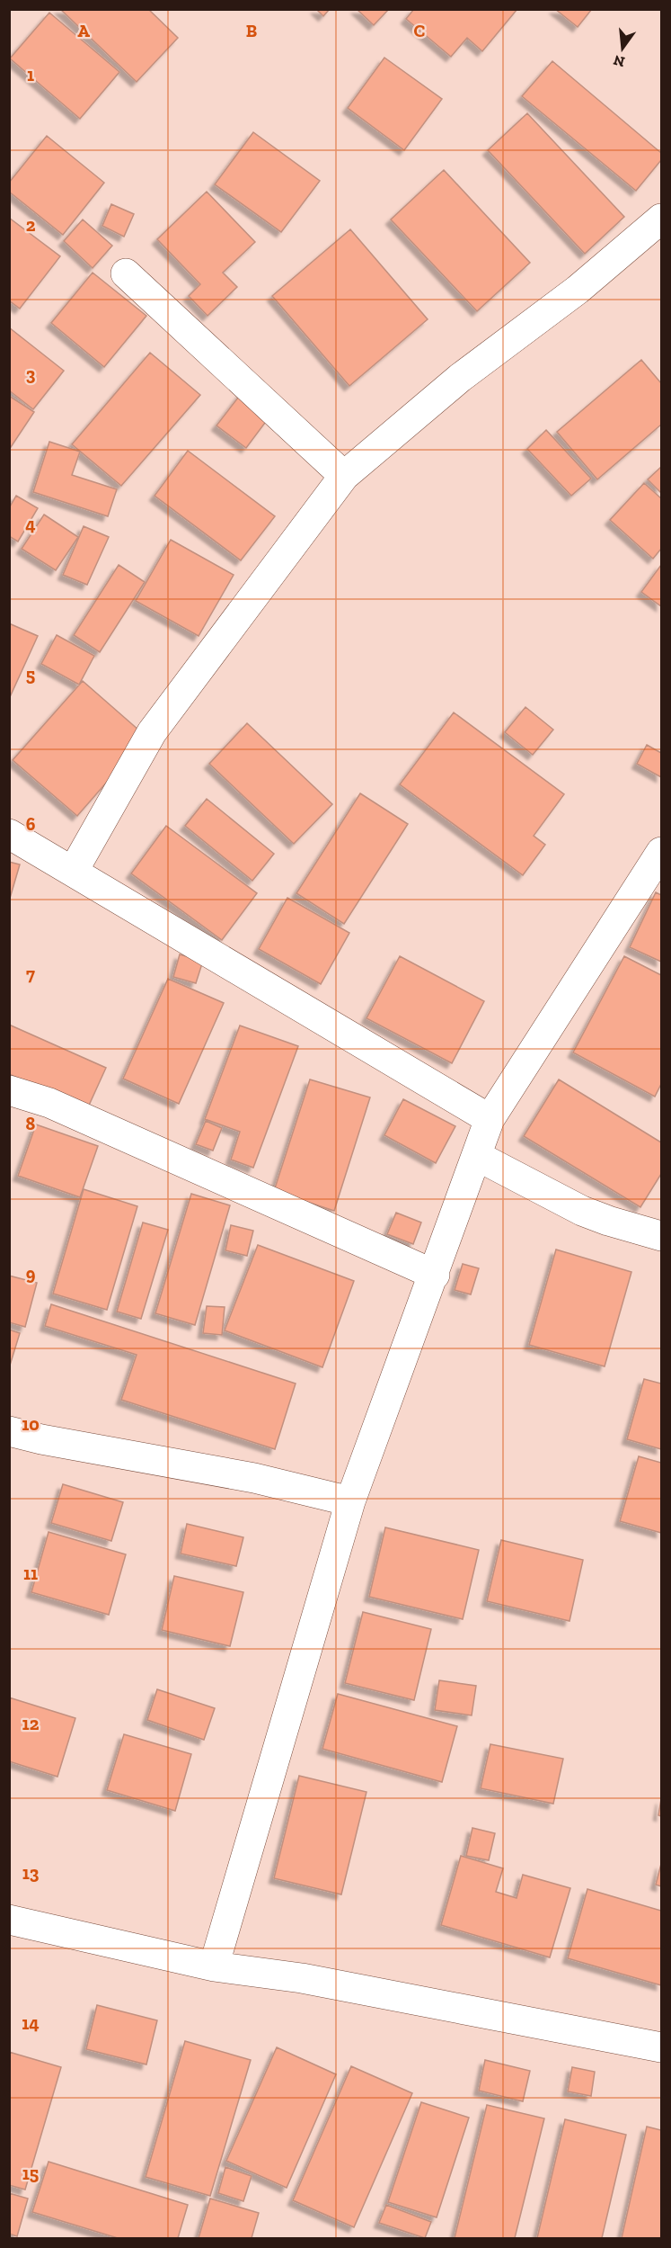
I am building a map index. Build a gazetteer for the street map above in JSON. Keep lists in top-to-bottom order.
{
  "north": "bottom",
  "grid": {
    "columns": ["A", "B", "C"],
    "rows": [
      "1",
      "2",
      "3",
      "4",
      "5",
      "6",
      "7",
      "8",
      "9",
      "10",
      "11",
      "12",
      "13",
      "14",
      "15"
    ]
  }
}
